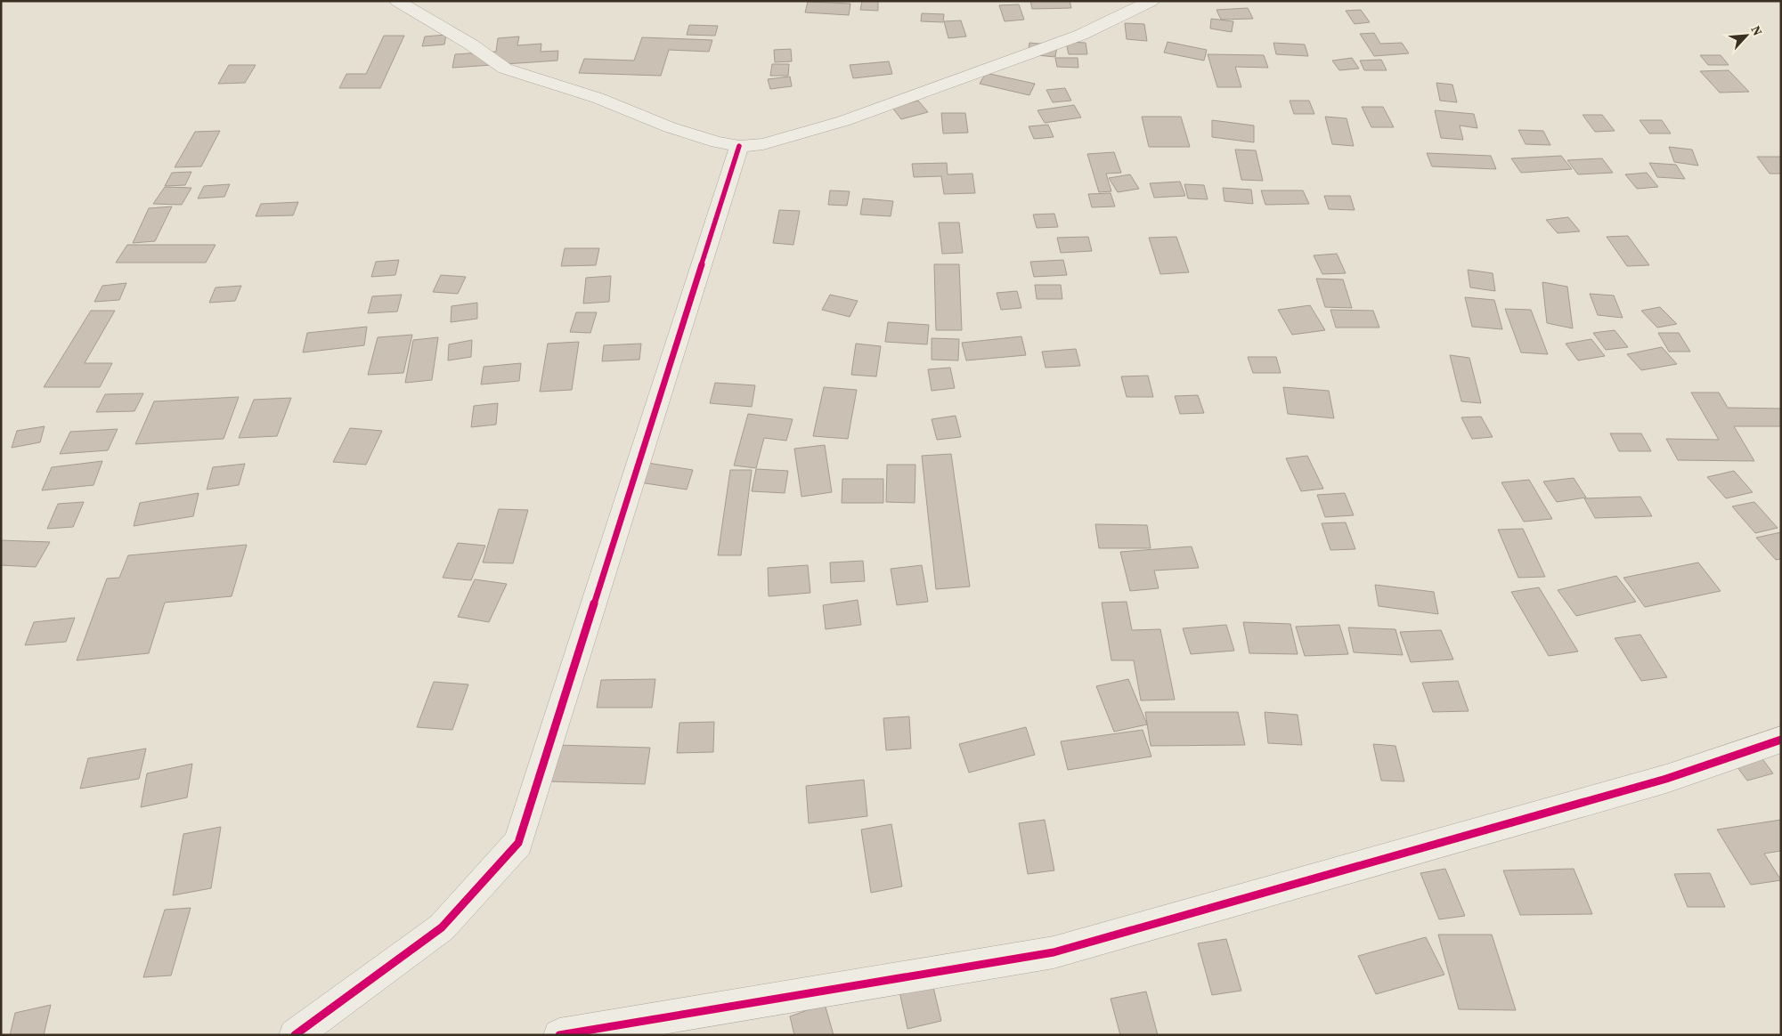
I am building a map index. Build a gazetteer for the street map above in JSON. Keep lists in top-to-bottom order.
{
  "north": "top right"
}
